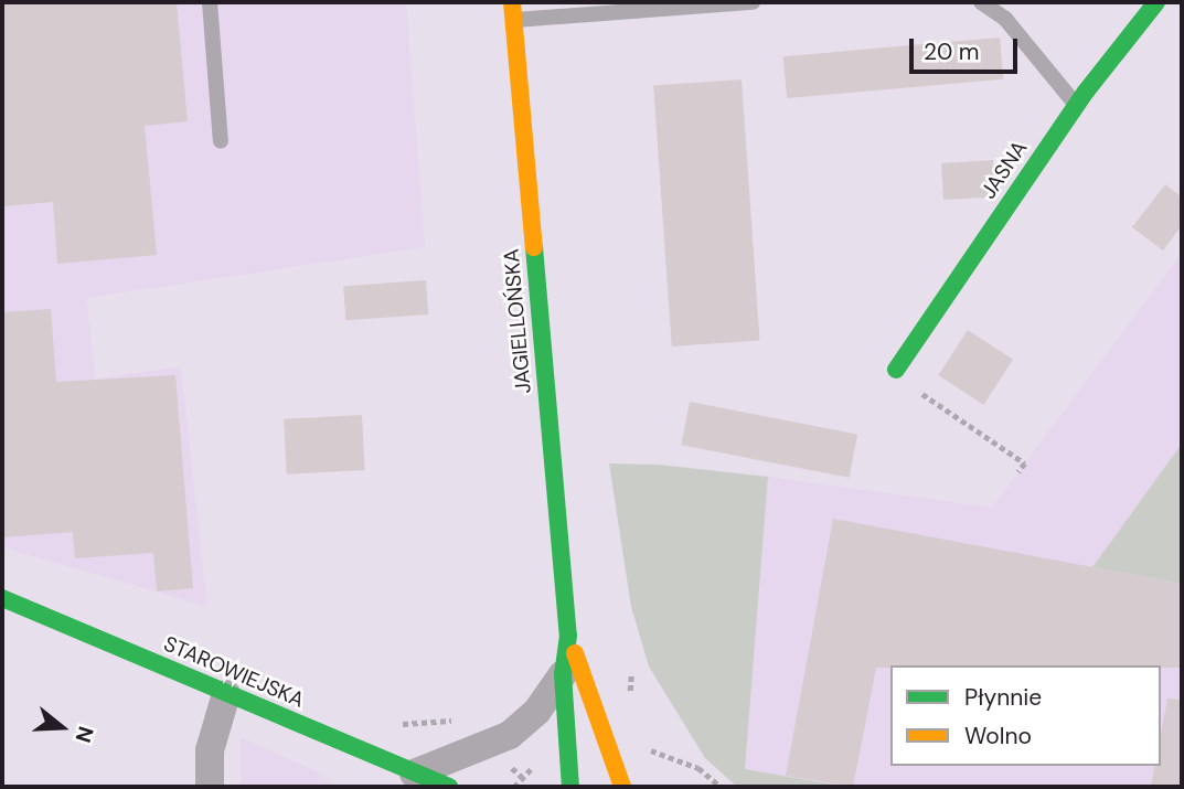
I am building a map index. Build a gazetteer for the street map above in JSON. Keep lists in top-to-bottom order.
{
  "streets": {
    "street": ["JASNA", "JAGIELLOŃSKA", "STAROWIEJSKA"]
  },
  "legend": ["Płynnie", "Wolno"],
  "scale_bar": "20 m",
  "north": "right"
}
